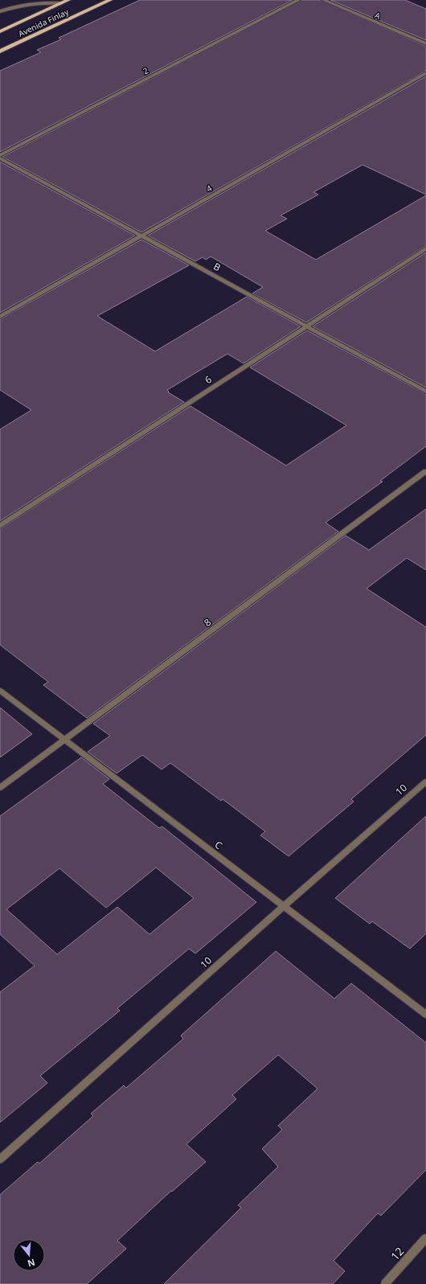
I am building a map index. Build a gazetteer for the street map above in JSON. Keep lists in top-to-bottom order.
{
  "streets": {
    "main road": ["Avenida Finlay"],
    "street": [
      "A",
      "2",
      "4",
      "B",
      "6",
      "8",
      "10",
      "C",
      "12"
    ]
  },
  "crossings": [
    ["4", "B"],
    ["B", "6"],
    ["8", "C"],
    ["10", "C"]
  ],
  "north": "bottom"
}
